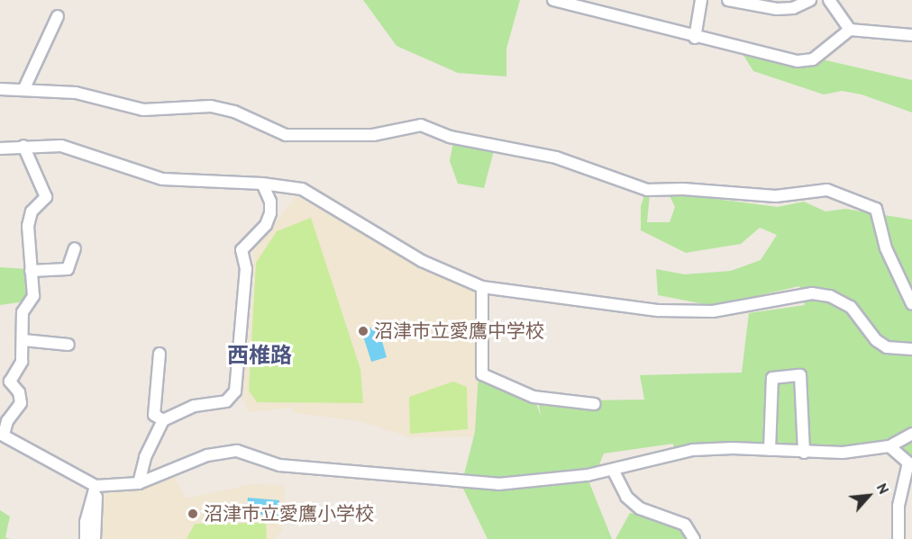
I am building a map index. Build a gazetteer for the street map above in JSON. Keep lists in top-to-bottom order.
{
  "districts": ["西椎路"],
  "places": ["沼津市立愛鷹中学校", "沼津市立愛鷹小学校"],
  "north": "top right"
}
